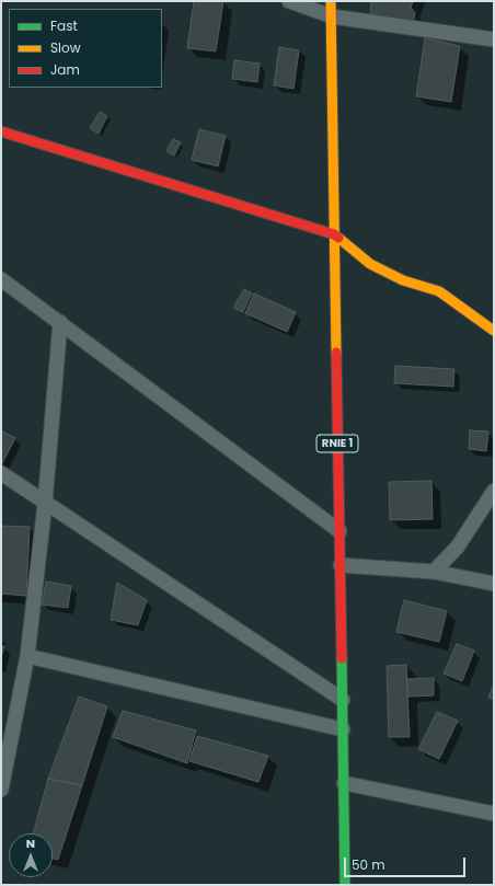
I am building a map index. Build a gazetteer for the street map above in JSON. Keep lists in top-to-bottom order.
{
  "streets": {
    "main road": ["RNIE 1"]
  },
  "legend": ["Fast", "Slow", "Jam"],
  "scale_bar": "50 m",
  "north": "top"
}
